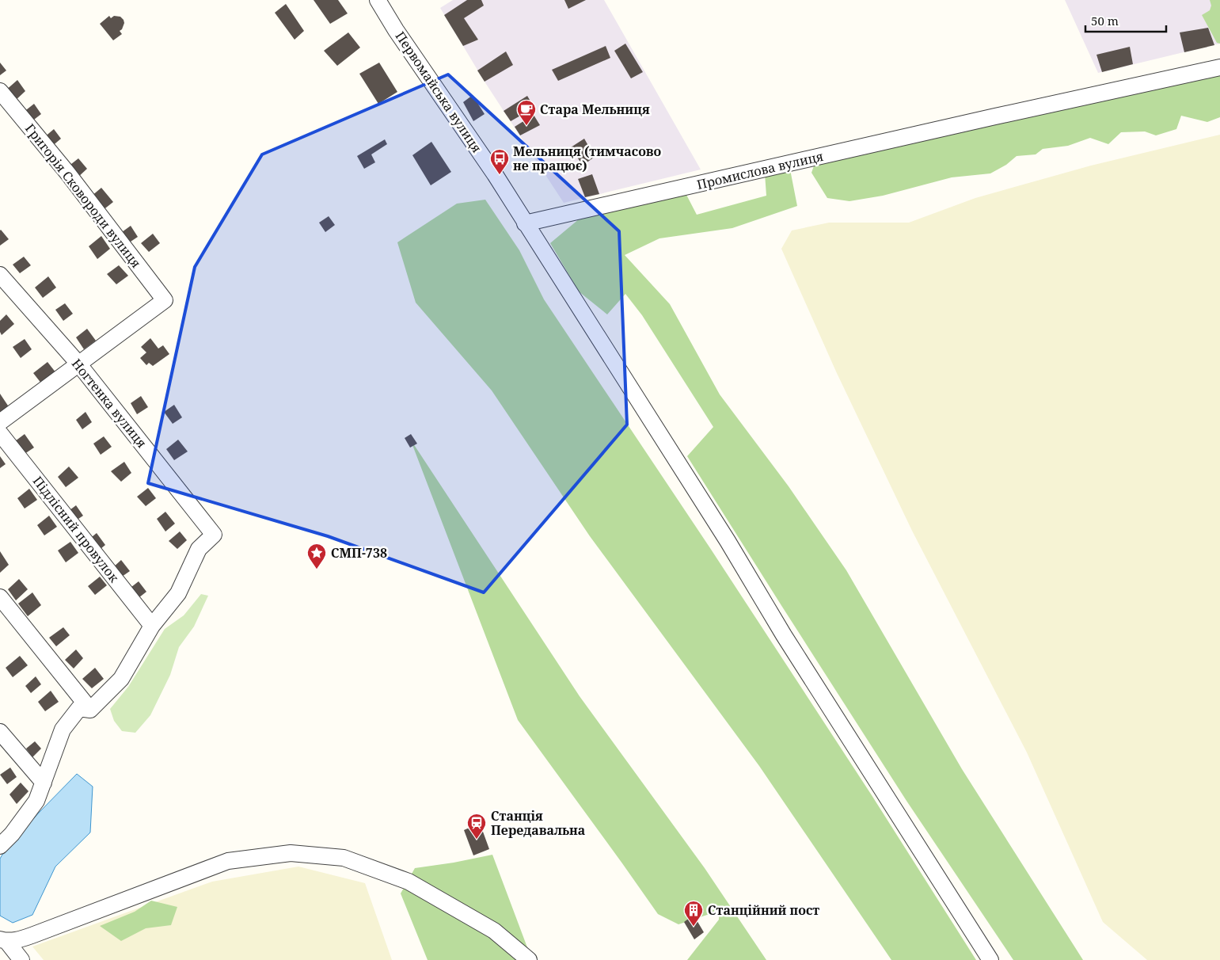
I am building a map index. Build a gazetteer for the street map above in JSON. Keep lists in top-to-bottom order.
{
  "streets": {
    "street": [
      "Первомайська вулиця",
      "Промислова вулиця",
      "Григорія Сковороди вулиця",
      "Ногтенка вулиця",
      "Підлісний провулок"
    ]
  },
  "crossings": [
    ["Первомайська вулиця", "Промислова вулиця"],
    ["Григорія Сковороди вулиця", "Ногтенка вулиця"],
    ["Ногтенка вулиця", "Підлісний провулок"]
  ],
  "places": {
    "cafe": ["Стара Мельниця"],
    "bus stop": ["Мельниця (тимчасово не працює)"],
    "place": ["СМП-738"],
    "station": ["Станція Передавальна"],
    "building": ["Станційний пост"]
  },
  "scale_bar": "50 m"
}
